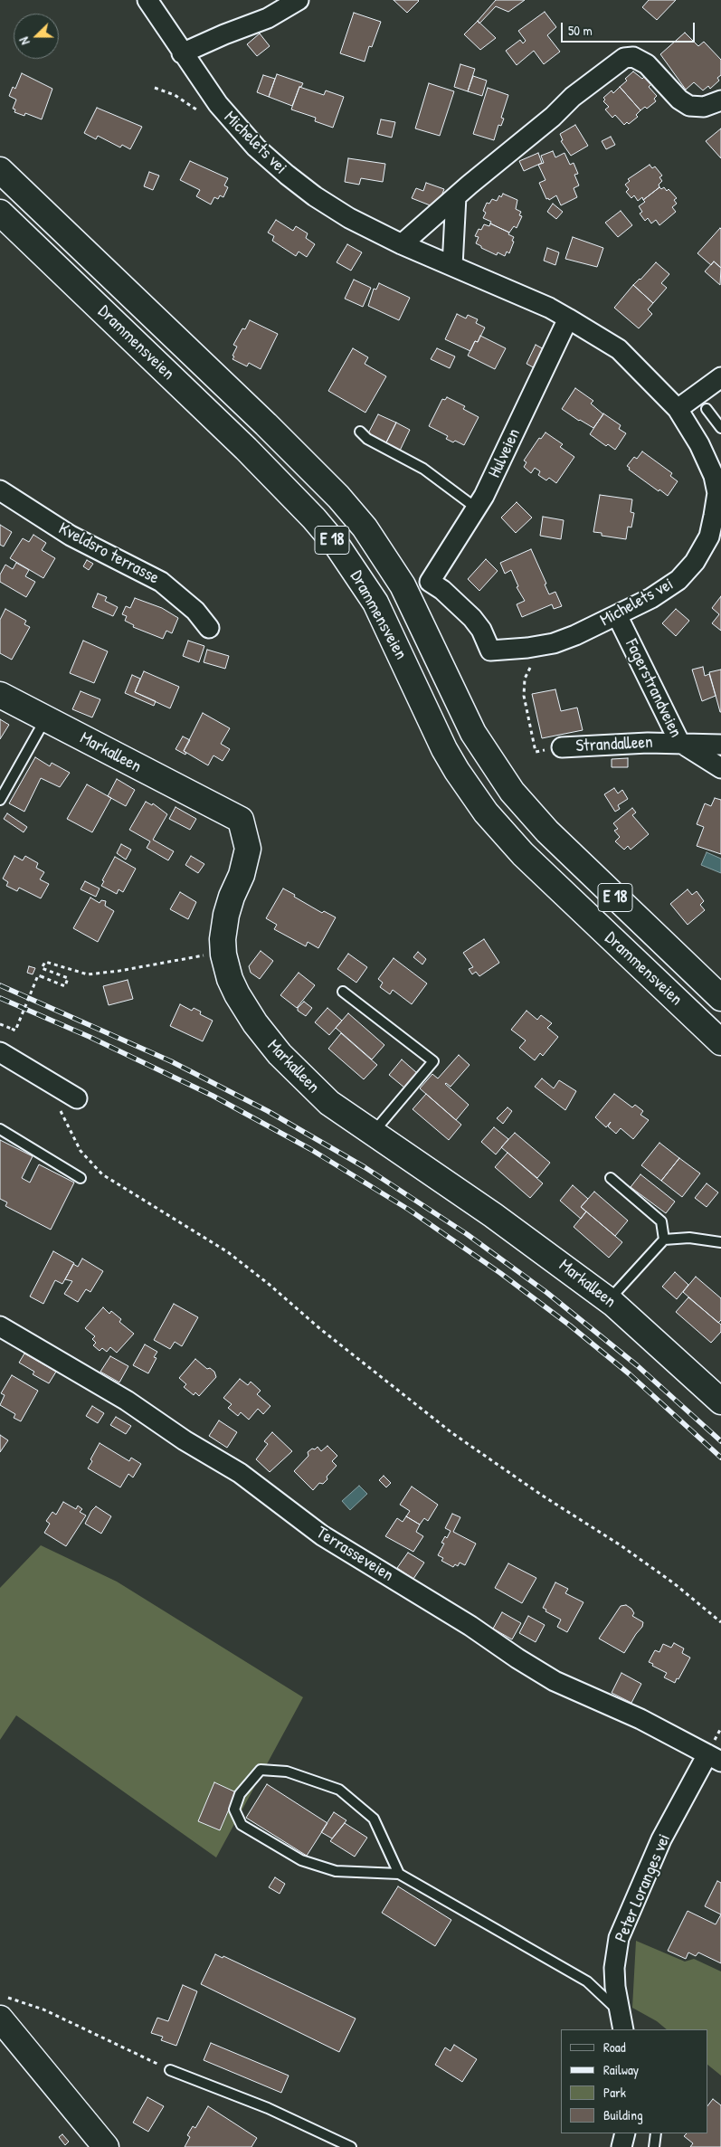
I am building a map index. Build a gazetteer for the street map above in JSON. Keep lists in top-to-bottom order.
{
  "streets": {
    "main road": ["Drammensveien", "E 18", "Markalleen"],
    "street": [
      "Michelets vei",
      "Hulveien",
      "Kveldsro terrasse",
      "Fagerstrandveien",
      "Strandalleen",
      "Terrasseveien",
      "Peter Loranges vei"
    ]
  },
  "crossings": [
    ["Michelets vei", "Hulveien"],
    ["Michelets vei", "Fagerstrandveien"],
    ["Fagerstrandveien", "Strandalleen"],
    ["Terrasseveien", "Peter Loranges vei"]
  ],
  "legend": [
    "Road",
    "Railway",
    "Park",
    "Building"
  ],
  "scale_bar": "50 m",
  "north": "left"
}
